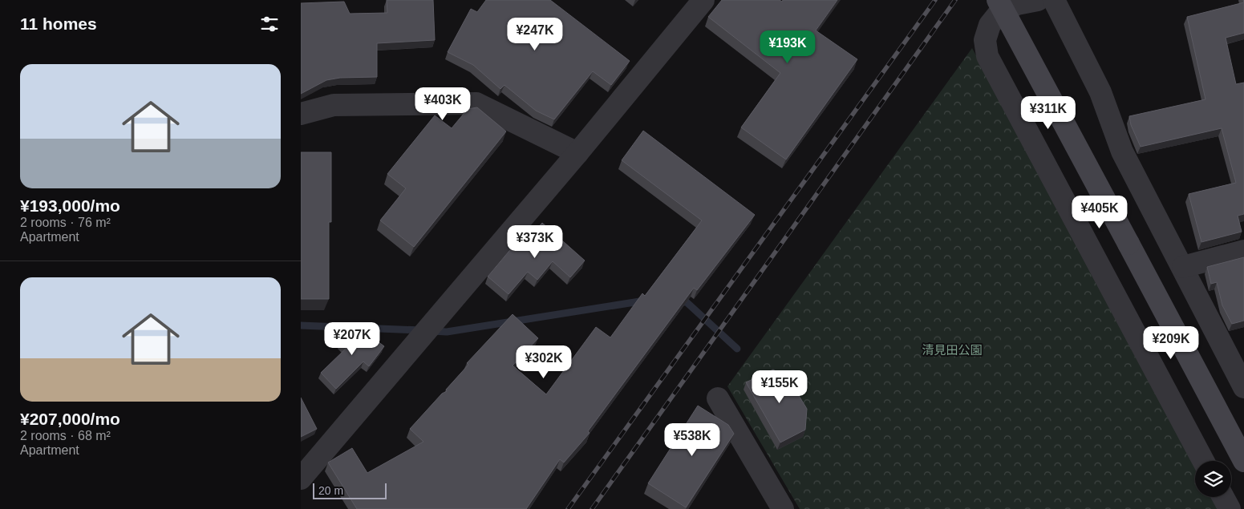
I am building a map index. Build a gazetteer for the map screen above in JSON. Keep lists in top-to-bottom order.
{
  "parks": ["清見田公園"],
  "scale_bar": "20 m",
  "page": {
    "heading": "11 homes",
    "price": [
      "¥247K",
      "¥193K",
      "¥403K",
      "¥311K",
      "¥405K",
      "¥373K",
      "¥207K",
      "¥209K",
      "¥302K",
      "¥155K",
      "¥538K"
    ],
    "list": [
      {
        "name": "¥193,000/mo",
        "note": "2 rooms · 76 m² · Apartment"
      },
      {
        "name": "¥207,000/mo",
        "note": "2 rooms · 68 m² · Apartment"
      }
    ],
    "scale": "20 m"
  }
}
